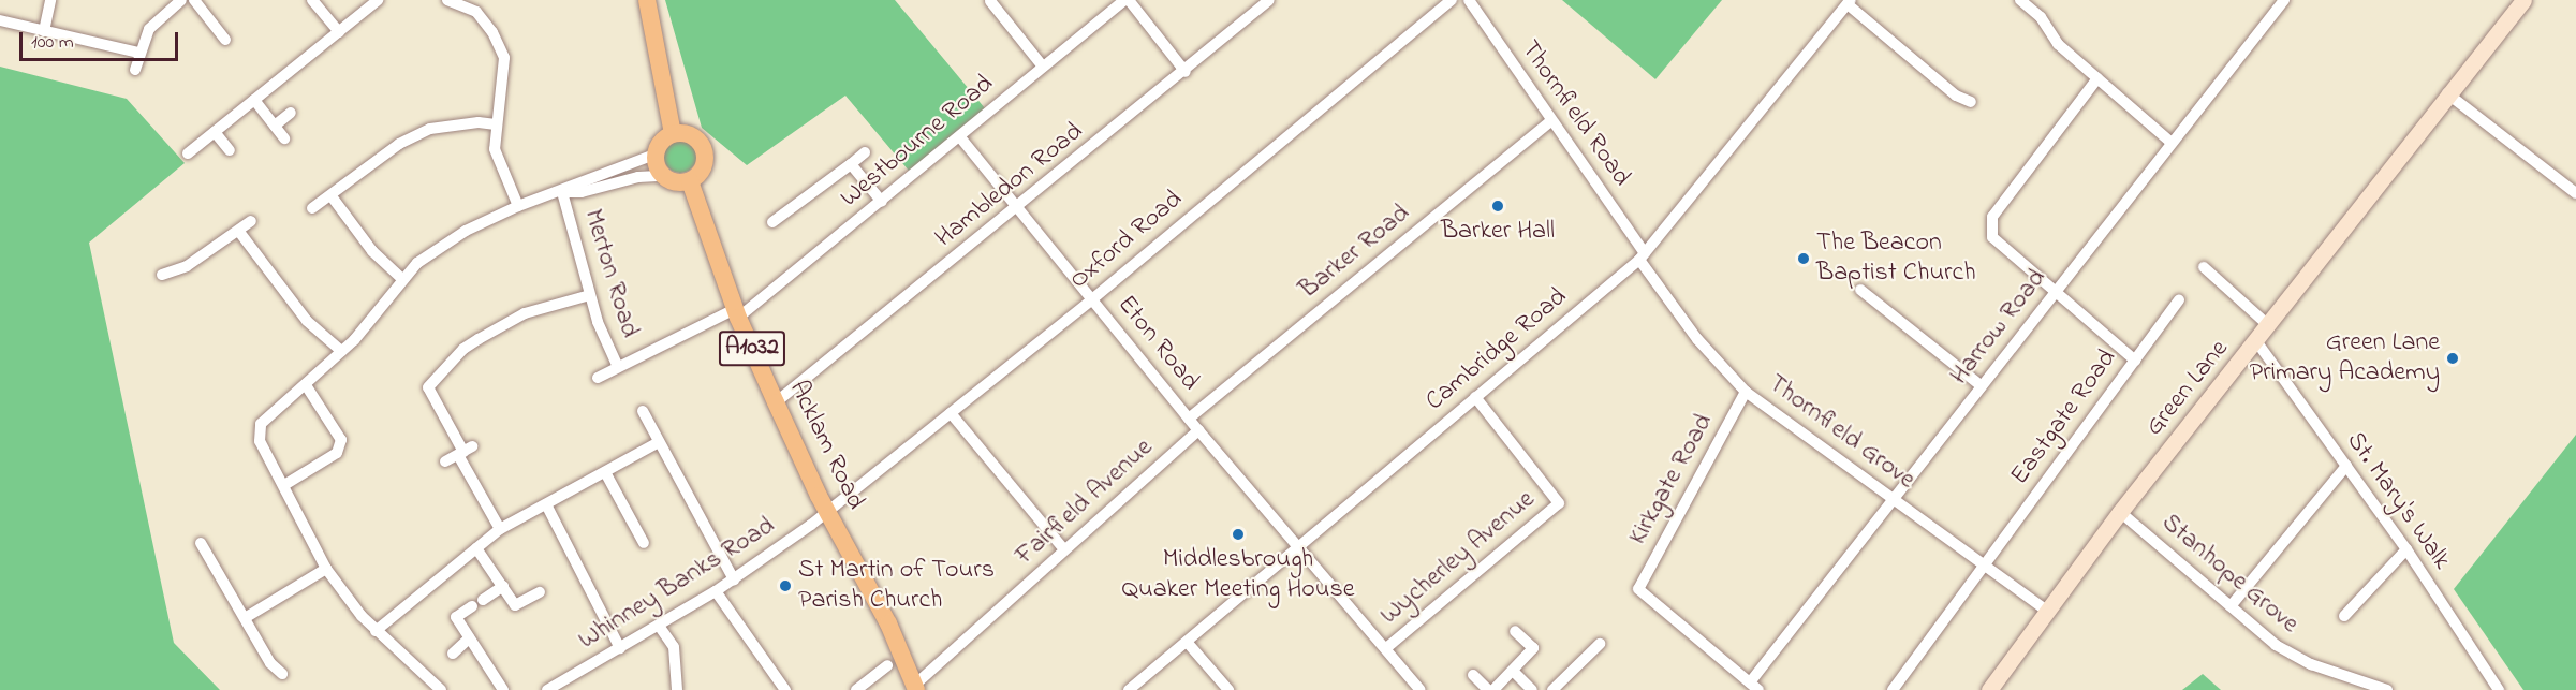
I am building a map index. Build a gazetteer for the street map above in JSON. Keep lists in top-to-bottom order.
{
  "streets": {
    "main road": ["A1032", "Acklam Road"],
    "street": [
      "Thornfield Road",
      "Westbourne Road",
      "Hambledon Road",
      "Oxford Road",
      "Barker Road",
      "Merton Road",
      "Harrow Road",
      "Eton Road",
      "Cambridge Road",
      "Green Lane",
      "Eastgate Road",
      "Thornfield Grove",
      "Kirkgate Road",
      "St. Mary's Walk",
      "Fairfield Avenue",
      "Wycherley Avenue",
      "Stanhope Grove",
      "Whinney Banks Road"
    ]
  },
  "crossings": [
    ["Thornfield Road", "Barker Road"],
    ["Thornfield Road", "Cambridge Road"],
    ["Thornfield Road", "Thornfield Grove"],
    ["Westbourne Road", "Merton Road"],
    ["Westbourne Road", "Eton Road"],
    ["Westbourne Road", "Acklam Road"],
    ["Hambledon Road", "Eton Road"],
    ["Hambledon Road", "Acklam Road"],
    ["Oxford Road", "Eton Road"],
    ["Oxford Road", "Acklam Road"],
    ["Oxford Road", "Whinney Banks Road"],
    ["Barker Road", "Eton Road"],
    ["Harrow Road", "Thornfield Grove"],
    ["Harrow Road", "Kirkgate Road"],
    ["Eton Road", "Cambridge Road"],
    ["Eton Road", "Fairfield Avenue"],
    ["Eton Road", "Wycherley Avenue"],
    ["Cambridge Road", "Thornfield Grove"],
    ["Cambridge Road", "Wycherley Avenue"],
    ["Green Lane", "Thornfield Grove"],
    ["Green Lane", "St. Mary's Walk"],
    ["Green Lane", "Stanhope Grove"],
    ["Eastgate Road", "Thornfield Grove"],
    ["Thornfield Grove", "Kirkgate Road"],
    ["Acklam Road", "Fairfield Avenue"],
    ["Acklam Road", "Whinney Banks Road"]
  ],
  "places": [
    "Barker Hall",
    "The Beacon Baptist Church",
    "Green Lane Primary Academy",
    "Middlesbrough Quaker Meeting House",
    "St Martin of Tours Parish Church"
  ],
  "scale_bar": "100 m"
}
